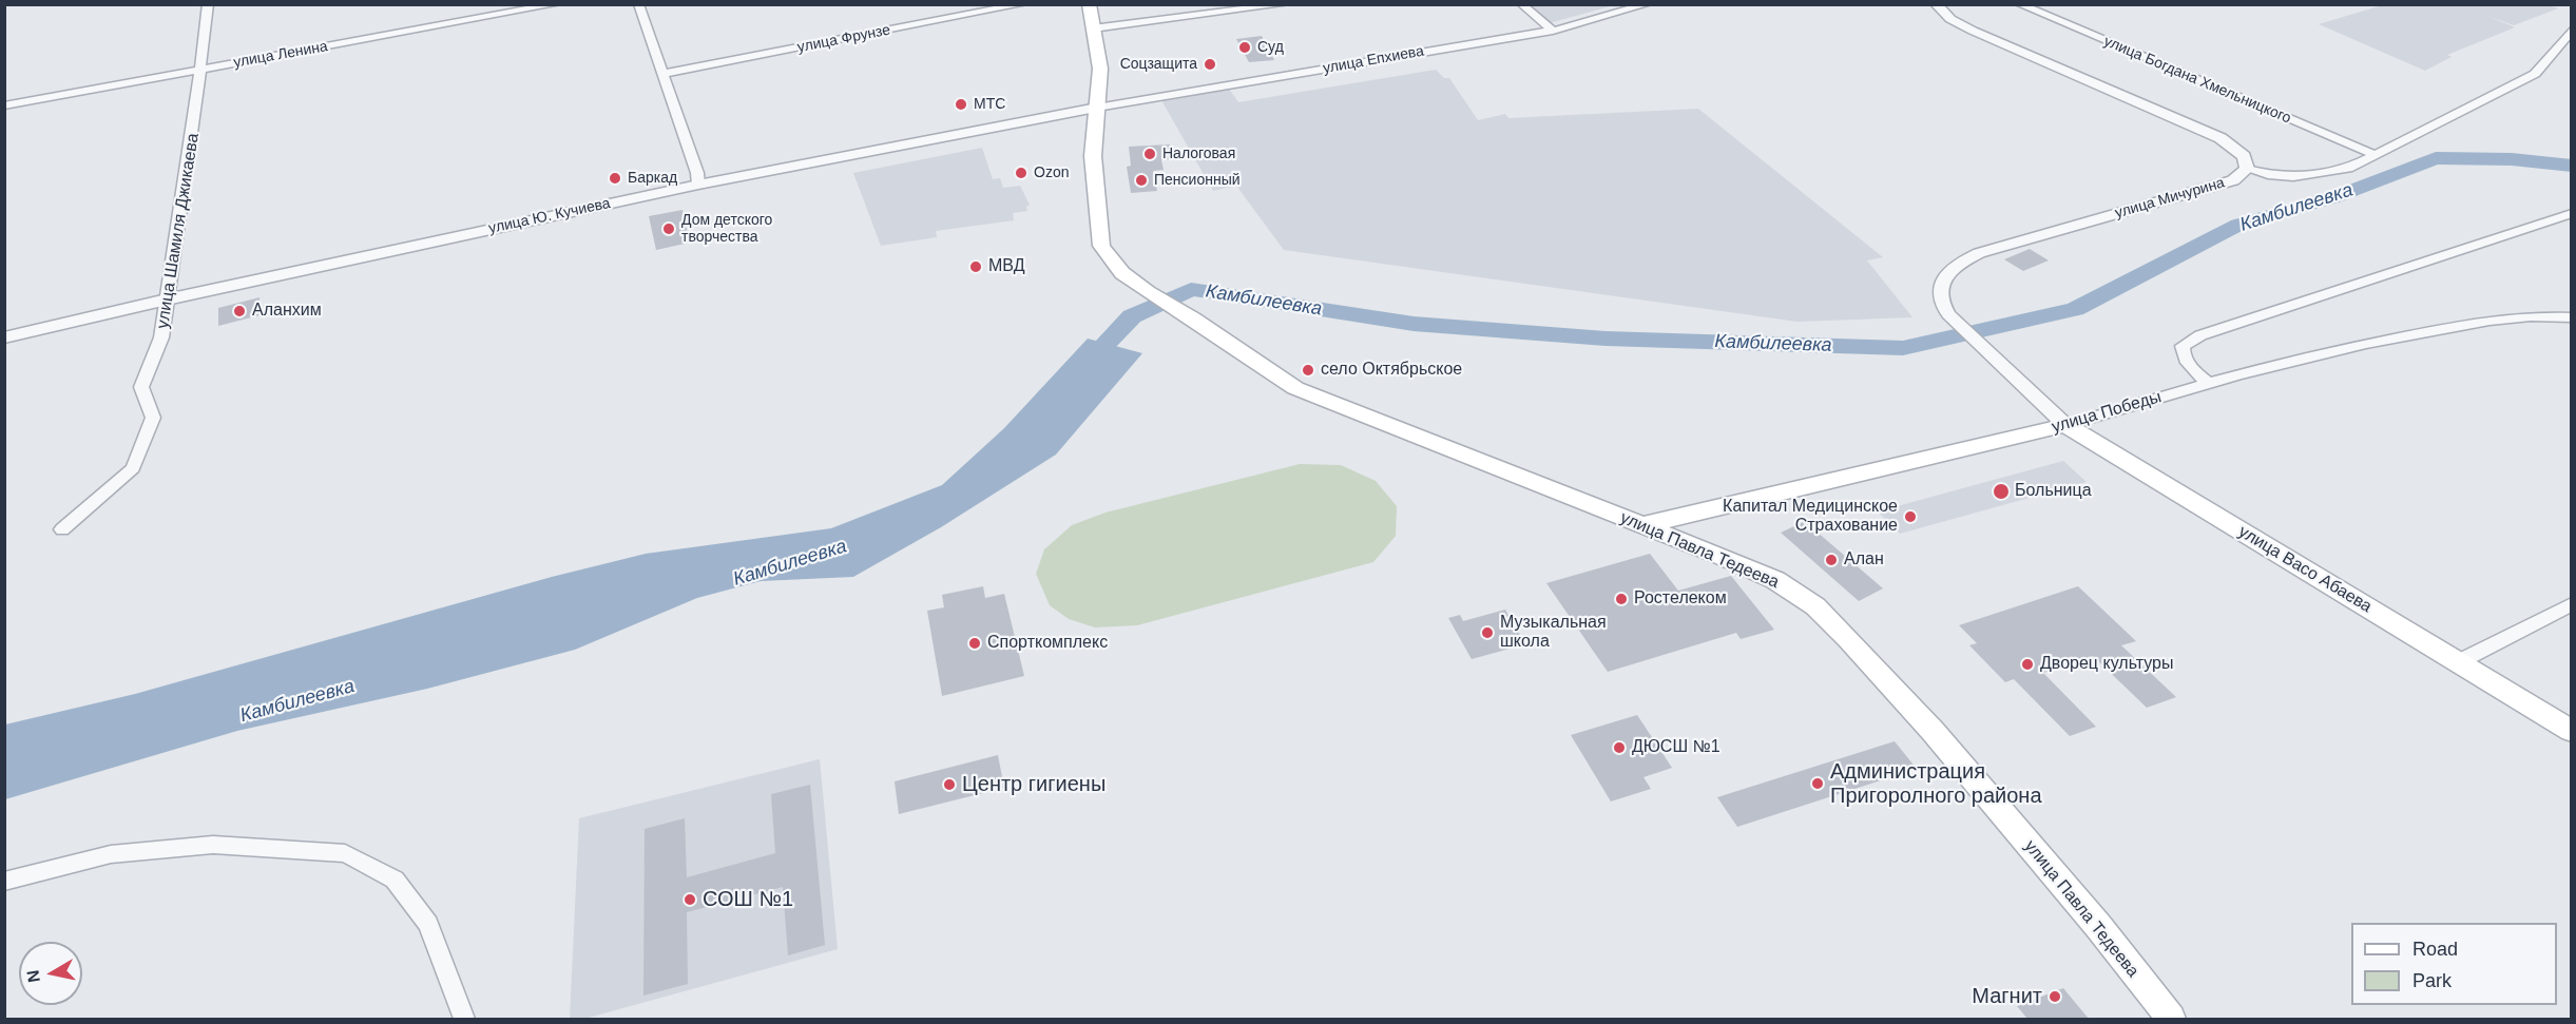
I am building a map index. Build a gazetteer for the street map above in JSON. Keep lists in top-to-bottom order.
{
  "streets": {
    "main road": ["улица Победы", "улица Павла Тедеева", "улица Васо Абаева"],
    "street": [
      "улица Фрунзе",
      "улица Ленина",
      "улица Епхиева",
      "улица Богдана Хмельницкого",
      "улица Мичурина",
      "улица Ю. Кучиева",
      "улица Шамиля Джикаева"
    ]
  },
  "crossings": [
    ["улица Ленина", "улица Шамиля Джикаева"],
    ["улица Епхиева", "улица Ю. Кучиева"],
    ["улица Епхиева", "улица Павла Тедеева"],
    ["улица Мичурина", "улица Васо Абаева"],
    ["улица Ю. Кучиева", "улица Шамиля Джикаева"],
    ["улица Ю. Кучиева", "улица Павла Тедеева"],
    ["улица Победы", "улица Павла Тедеева"],
    ["улица Победы", "улица Васо Абаева"]
  ],
  "water": ["Камбилеевка"],
  "places": [
    "Суд",
    "Соцзащита",
    "МТС",
    "Налоговая",
    "Ozon",
    "Баркад",
    "Пенсионный",
    "Дом детского творчества",
    "МВД",
    "Аланхим",
    "село Октябрьское",
    "Больница",
    "Капитал Медицинское Страхование",
    "Алан",
    "Ростелеком",
    "Музыкальная школа",
    "Спорткомплекс",
    "Дворец культуры",
    "ДЮСШ №1",
    "Администрация Пригоролного района",
    "Центр гигиены",
    "СОШ №1",
    "Магнит"
  ],
  "legend": ["Road", "Park"],
  "north": "left"
}
